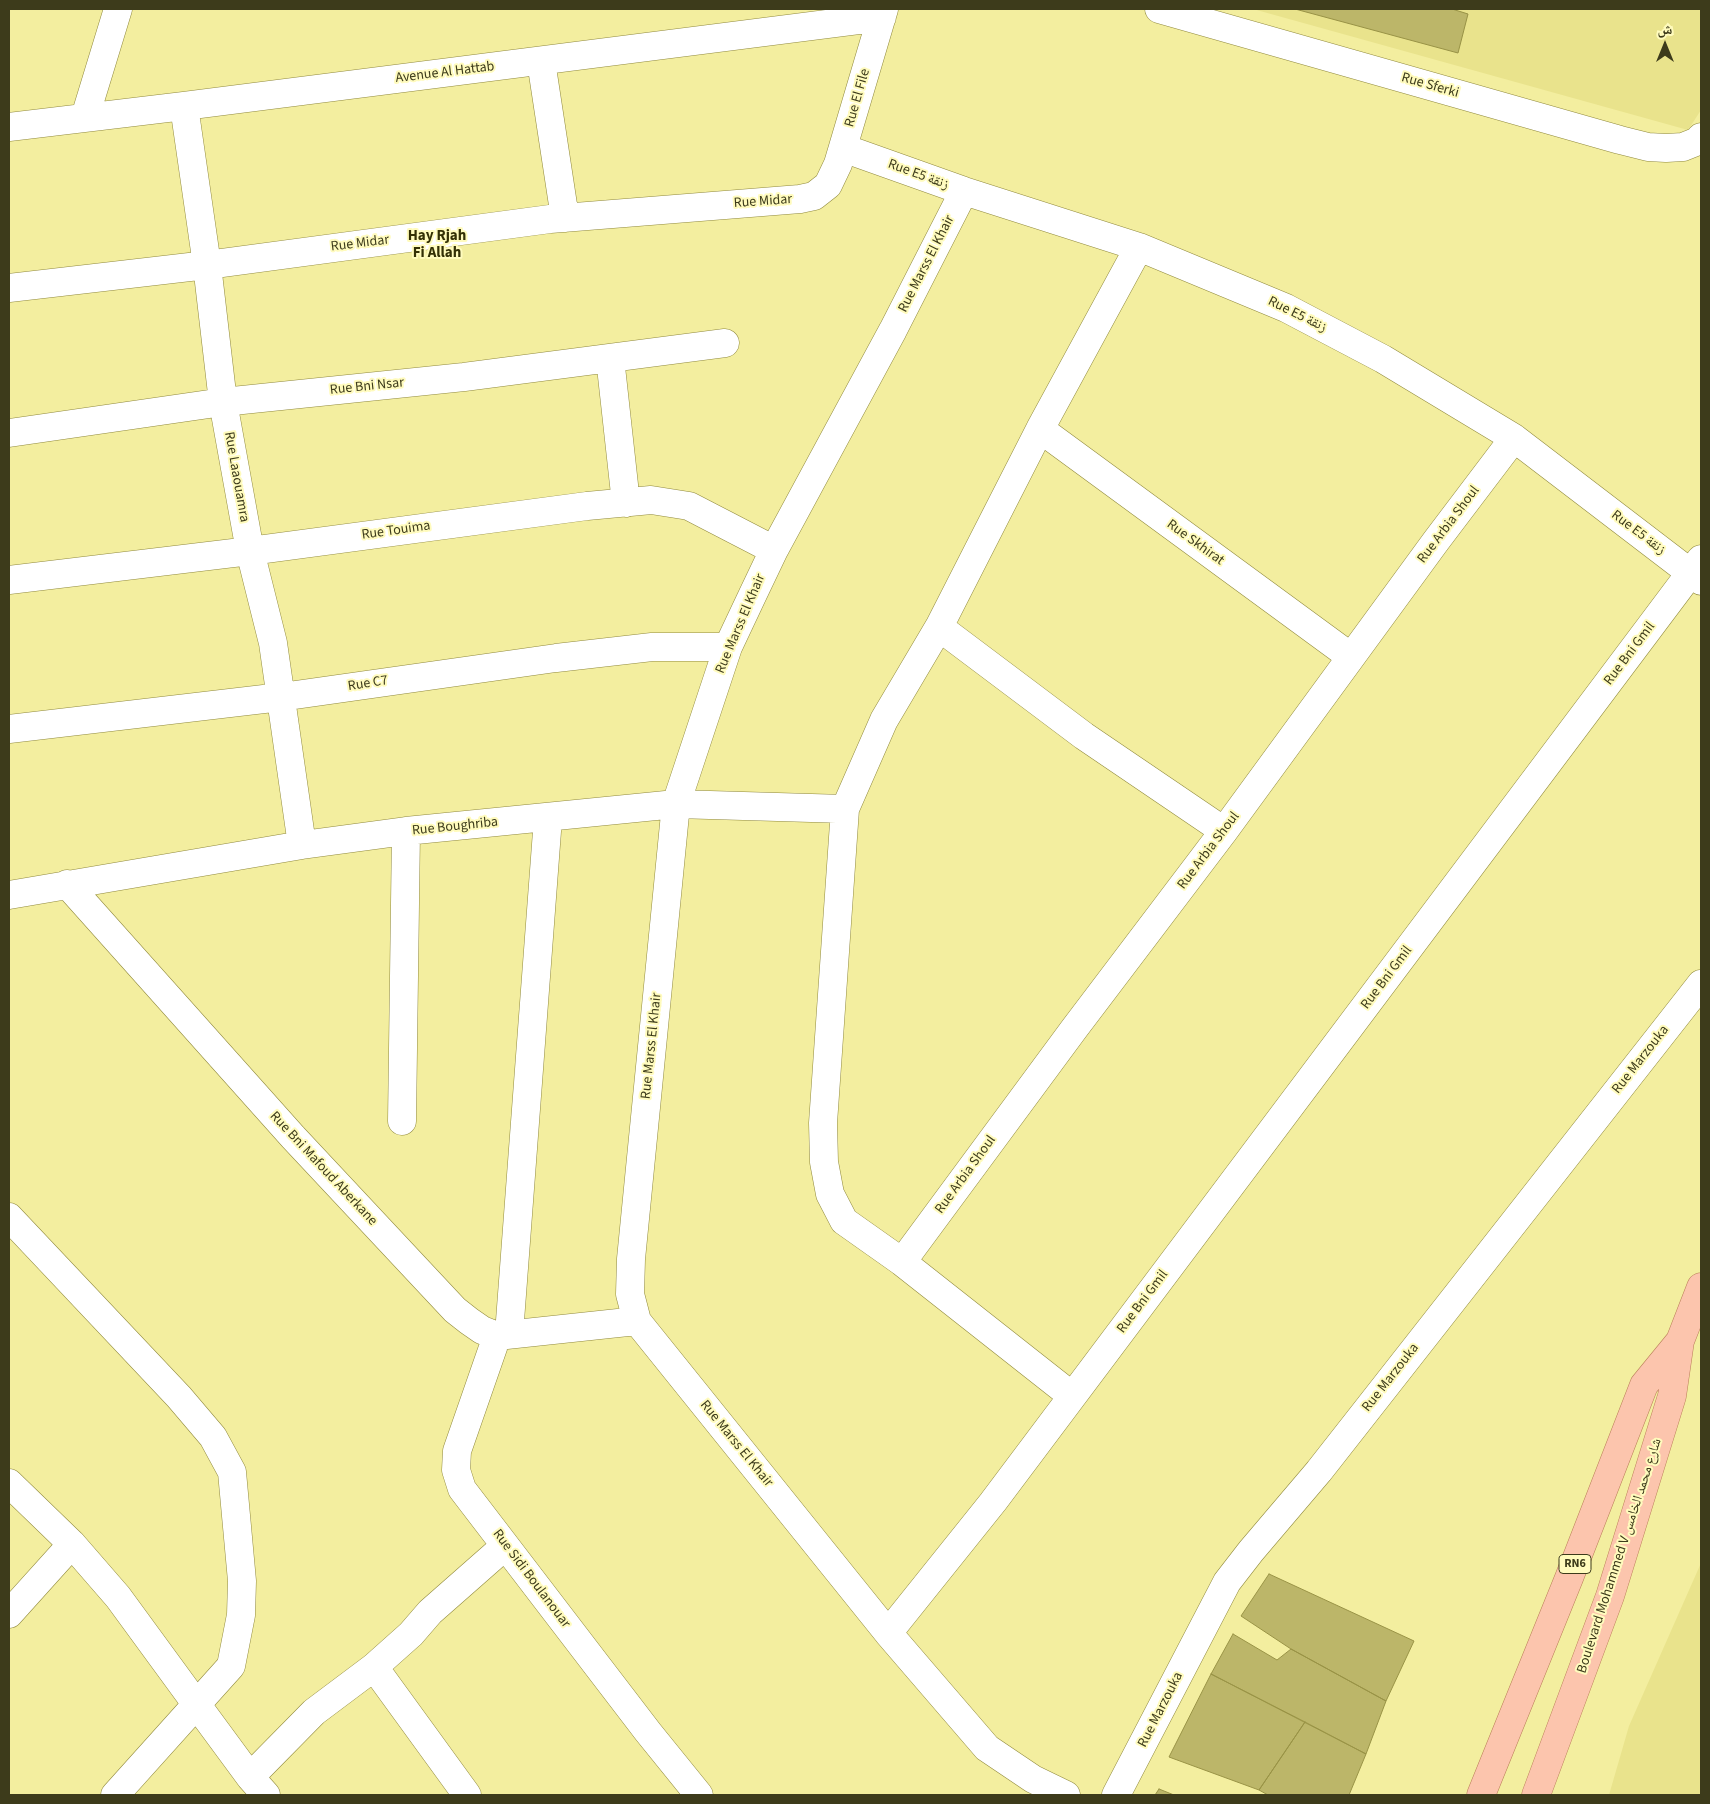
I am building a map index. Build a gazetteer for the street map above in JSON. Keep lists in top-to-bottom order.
{
  "streets": {
    "main road": ["Boulevard Mohammed V شارع محمد الخامس", "RN6"],
    "street": [
      "Avenue Al Hattab",
      "Rue Sferki",
      "Rue El File",
      "Rue E5 زنقة",
      "Rue Midar",
      "Rue Marss El Khair",
      "Rue Bni Nsar",
      "Rue Laaouamra",
      "Rue Arbia Shoul",
      "Rue Touima",
      "Rue Skhirat",
      "Rue Bni Gmil",
      "Rue C7",
      "Rue Boughriba",
      "Rue Marzouka",
      "Rue Bni Mafoud Aberkane",
      "Rue Sidi Boulanouar"
    ]
  },
  "crossings": [
    ["Avenue Al Hattab", "Rue El File"],
    ["Avenue Al Hattab", "Rue Laaouamra"],
    ["Rue El File", "Rue E5 زنقة"],
    ["Rue El File", "Rue Midar"],
    ["Rue E5 زنقة", "Rue Marss El Khair"],
    ["Rue E5 زنقة", "Rue Arbia Shoul"],
    ["Rue E5 زنقة", "Rue Bni Gmil"],
    ["Rue Midar", "Rue Laaouamra"],
    ["Rue Marss El Khair", "Rue Touima"],
    ["Rue Marss El Khair", "Rue Bni Gmil"],
    ["Rue Marss El Khair", "Rue C7"],
    ["Rue Marss El Khair", "Rue Boughriba"],
    ["Rue Bni Nsar", "Rue Laaouamra"],
    ["Rue Laaouamra", "Rue Touima"],
    ["Rue Laaouamra", "Rue C7"],
    ["Rue Laaouamra", "Rue Boughriba"],
    ["Rue Arbia Shoul", "Rue Skhirat"],
    ["Rue Boughriba", "Rue Bni Mafoud Aberkane"],
    ["Rue Boughriba", "Rue Sidi Boulanouar"],
    ["Rue Bni Mafoud Aberkane", "Rue Sidi Boulanouar"]
  ],
  "districts": ["Hay Rjah Fi Allah"],
  "north": "top"
}
